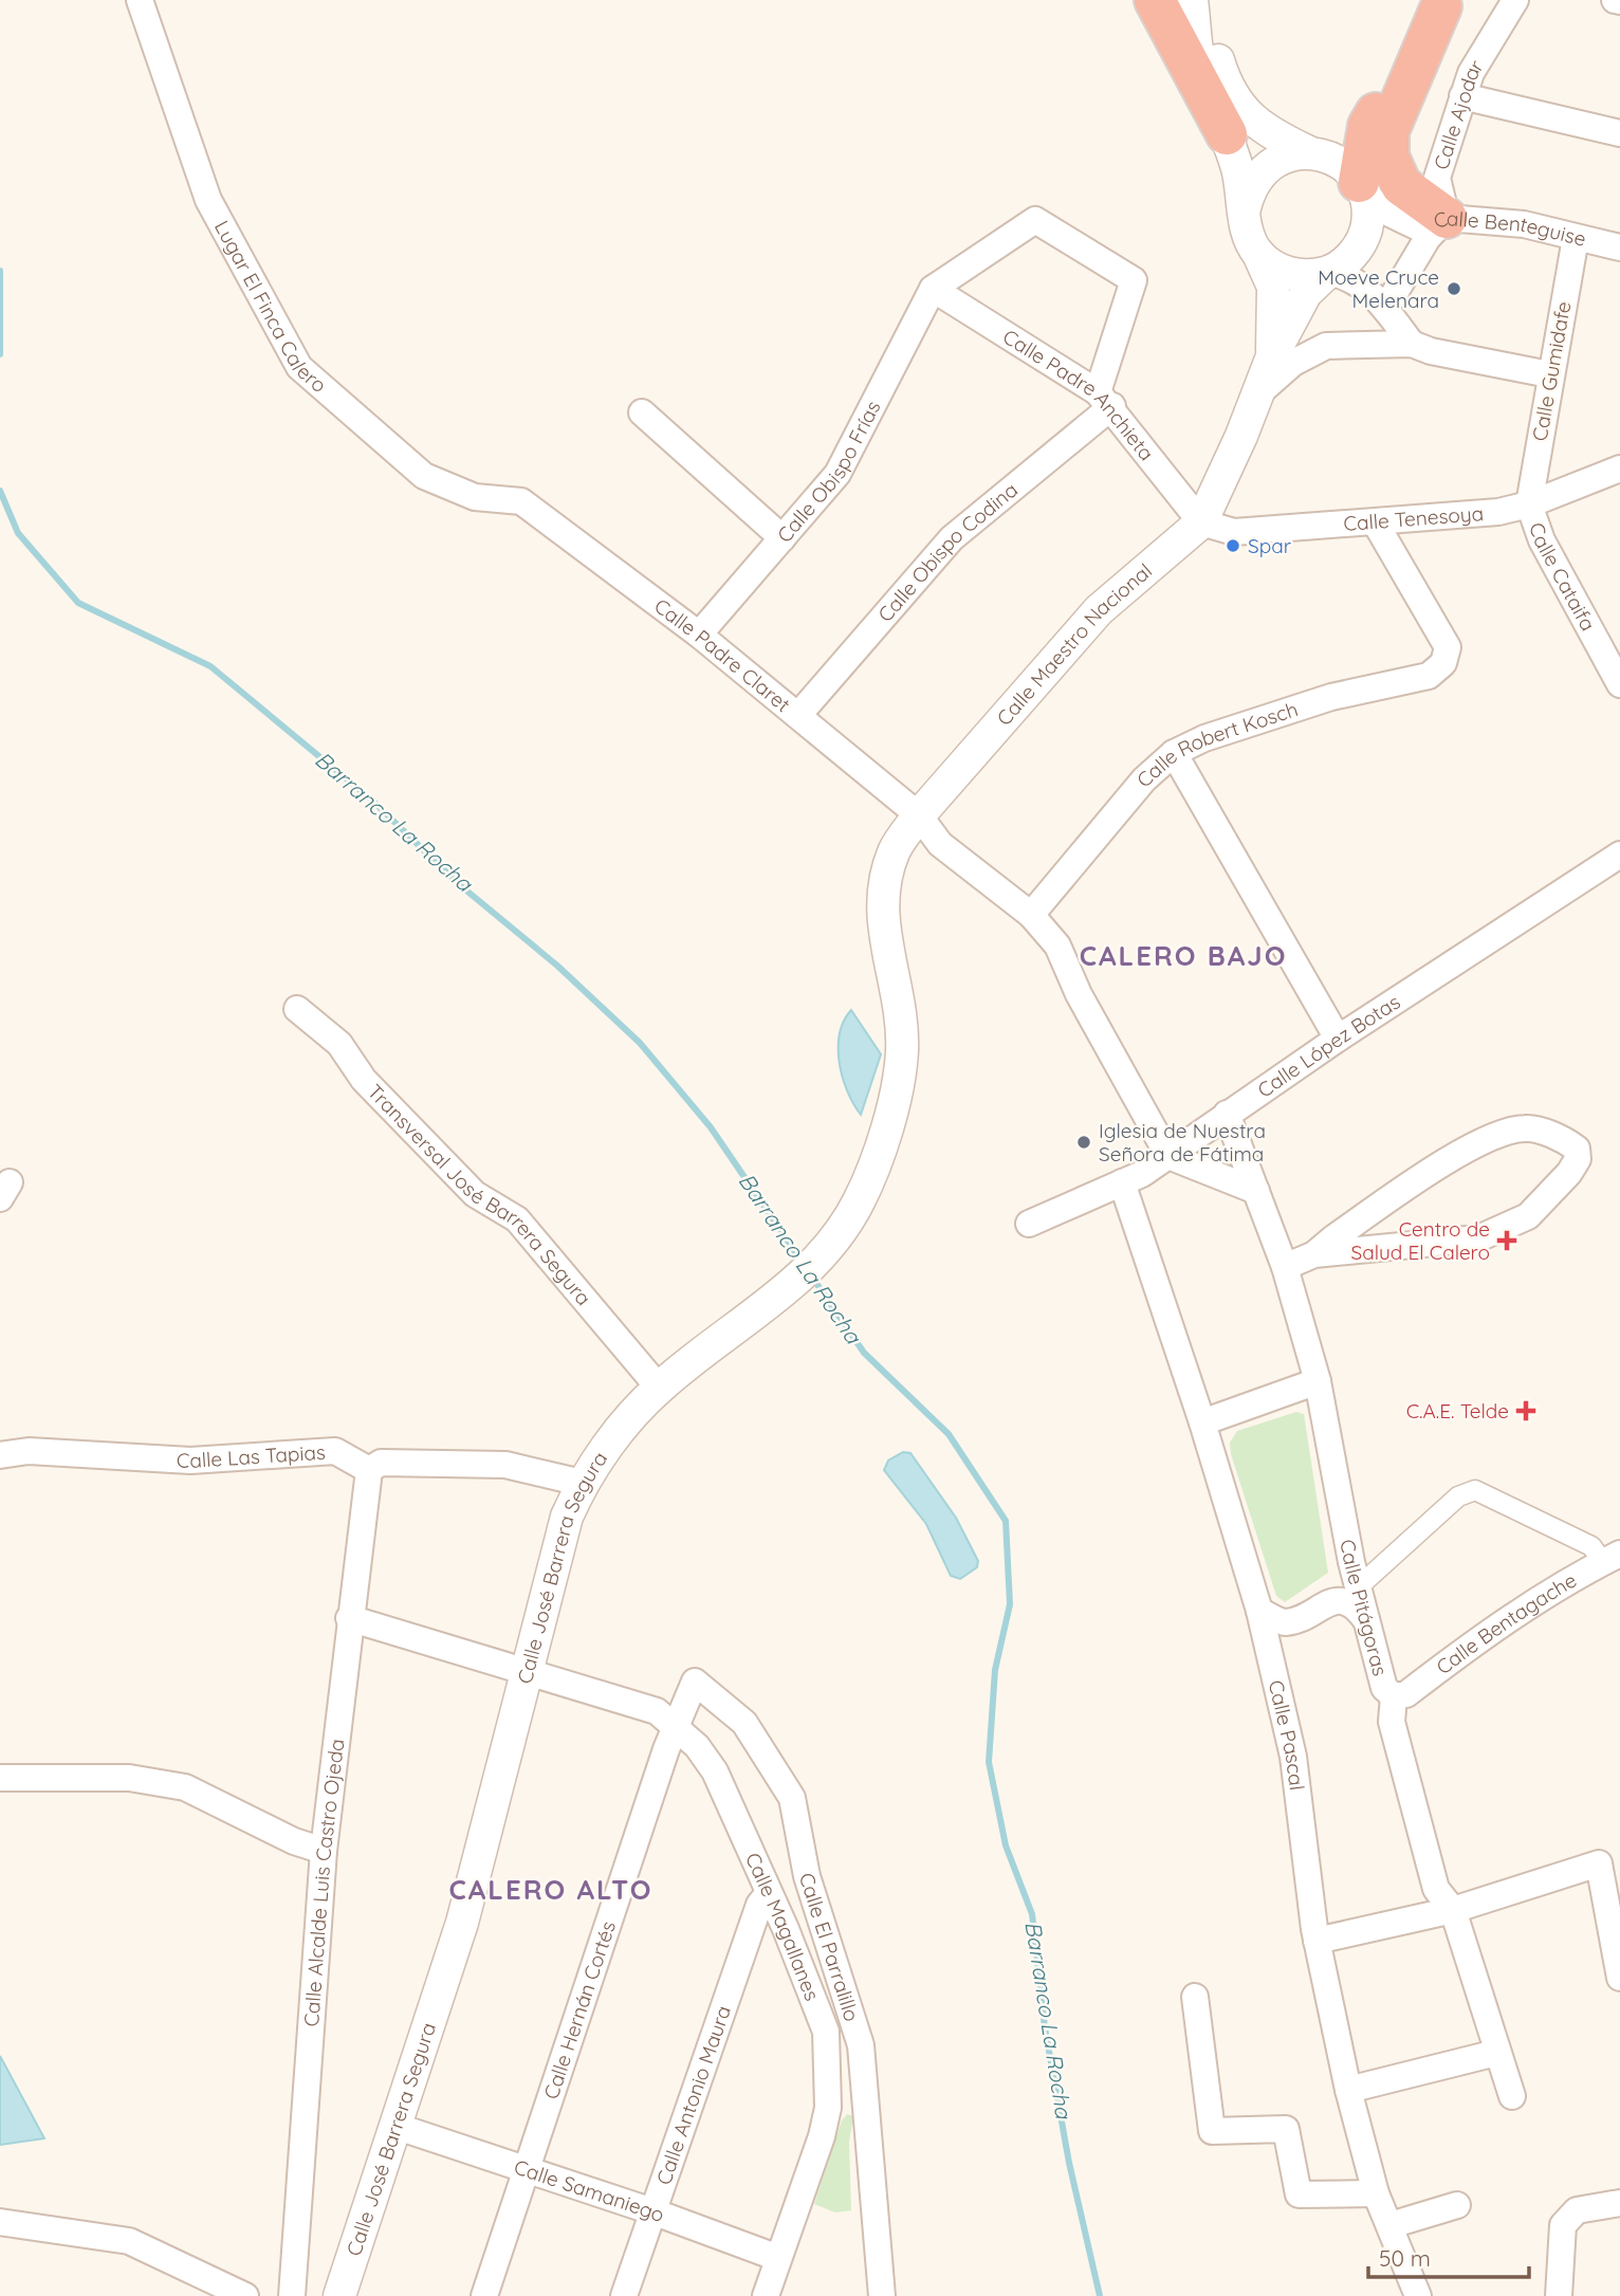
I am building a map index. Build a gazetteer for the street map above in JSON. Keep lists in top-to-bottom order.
{
  "streets": {
    "street": [
      "Calle Ajodar",
      "Calle Benteguise",
      "Lugar El Finca Calero",
      "Calle Gumidafe",
      "Calle Padre Anchieta",
      "Calle Obispo Frías",
      "Calle Tenesoya",
      "Calle Obispo Codina",
      "Calle Cataifa",
      "Calle Maestro Nacional",
      "Calle Padre Claret",
      "Calle Robert Kosch",
      "Calle López Botas",
      "Transversal José Barrera Segura",
      "Calle Las Tapias",
      "Calle José Barrera Segura",
      "Calle Pitágoras",
      "Calle Bentagache",
      "Calle Pascal",
      "Calle Alcalde Luis Castro Ojeda",
      "Calle Magallanes",
      "Calle El Parralillo",
      "Calle Hernán Cortés",
      "Calle Antonio Maura",
      "Calle Samaniego"
    ]
  },
  "crossings": [
    ["Calle Ajodar", "Calle Benteguise"],
    ["Calle Benteguise", "Calle Gumidafe"],
    ["Calle Benteguise", "Calle Maestro Nacional"],
    ["Lugar El Finca Calero", "Calle Padre Claret"],
    ["Calle Gumidafe", "Calle Tenesoya"],
    ["Calle Gumidafe", "Calle Cataifa"],
    ["Calle Padre Anchieta", "Calle Obispo Frías"],
    ["Calle Padre Anchieta", "Calle Tenesoya"],
    ["Calle Padre Anchieta", "Calle Obispo Codina"],
    ["Calle Padre Anchieta", "Calle Maestro Nacional"],
    ["Calle Obispo Frías", "Calle Padre Claret"],
    ["Calle Tenesoya", "Calle Cataifa"],
    ["Calle Tenesoya", "Calle Maestro Nacional"],
    ["Calle Tenesoya", "Calle Robert Kosch"],
    ["Calle Obispo Codina", "Calle Padre Claret"],
    ["Calle Maestro Nacional", "Calle Padre Claret"],
    ["Calle Maestro Nacional", "Calle José Barrera Segura"],
    ["Calle Padre Claret", "Calle Robert Kosch"],
    ["Calle Padre Claret", "Calle López Botas"],
    ["Calle López Botas", "Calle Pitágoras"],
    ["Calle López Botas", "Calle Pascal"],
    ["Transversal José Barrera Segura", "Calle José Barrera Segura"],
    ["Calle Las Tapias", "Calle Alcalde Luis Castro Ojeda"],
    ["Calle José Barrera Segura", "Calle Magallanes"],
    ["Calle José Barrera Segura", "Calle Samaniego"],
    ["Calle Pitágoras", "Calle Bentagache"],
    ["Calle Alcalde Luis Castro Ojeda", "Calle Magallanes"],
    ["Calle Magallanes", "Calle El Parralillo"],
    ["Calle Magallanes", "Calle Hernán Cortés"],
    ["Calle Magallanes", "Calle Antonio Maura"],
    ["Calle Magallanes", "Calle Samaniego"],
    ["Calle El Parralillo", "Calle Hernán Cortés"],
    ["Calle Hernán Cortés", "Calle Samaniego"],
    ["Calle Antonio Maura", "Calle Samaniego"]
  ],
  "districts": ["CALERO BAJO", "CALERO ALTO"],
  "water": ["Barranco La Rocha"],
  "places": {
    "other": ["Moeve Cruce Melenara", "Spar", "Iglesia de Nuestra Señora de Fátima"],
    "health": ["Centro de Salud El Calero", "C.A.E. Telde"]
  },
  "scale_bar": "50 m"
}
